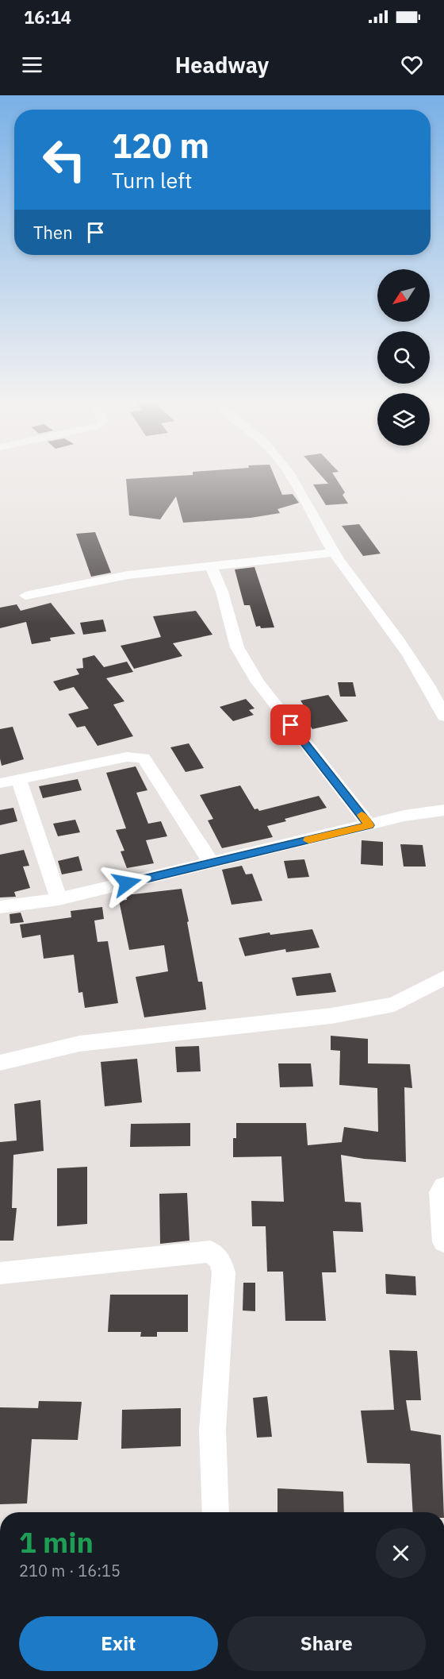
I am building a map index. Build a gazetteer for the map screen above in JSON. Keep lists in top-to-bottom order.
{
  "north": "bottom left",
  "page": {
    "status": "16:14",
    "header": "Headway",
    "turn": ["120 m", "Turn left"],
    "then": "Then",
    "heading": ["1 min", "210 m · 16:15"],
    "buttons": ["Exit", "Share"]
  }
}
